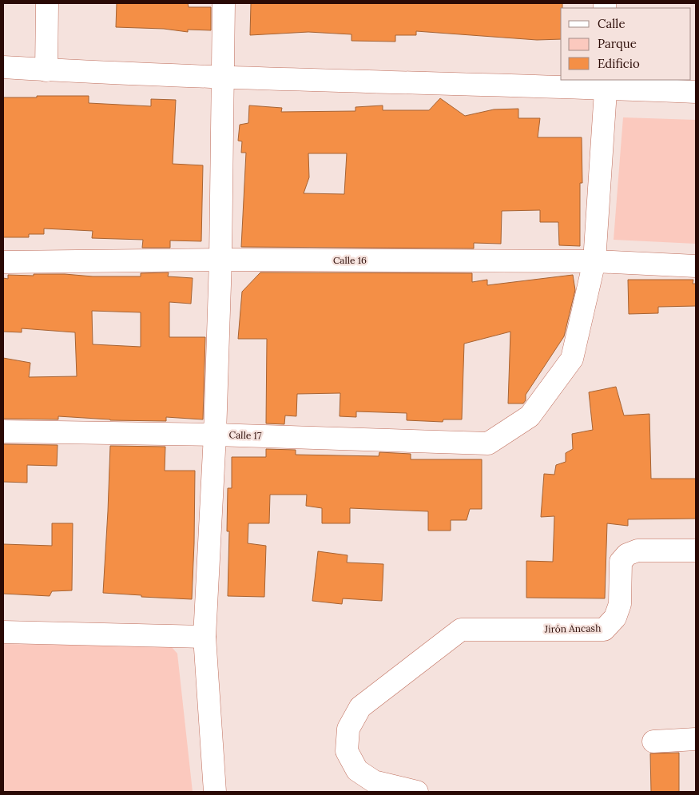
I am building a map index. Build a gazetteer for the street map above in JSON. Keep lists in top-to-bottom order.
{
  "streets": {
    "street": ["Calle 16", "Calle 17", "Jirón Ancash"]
  },
  "crossings": [
    ["Calle 16", "Calle 17"]
  ],
  "legend": ["Calle", "Parque", "Edificio"]
}
